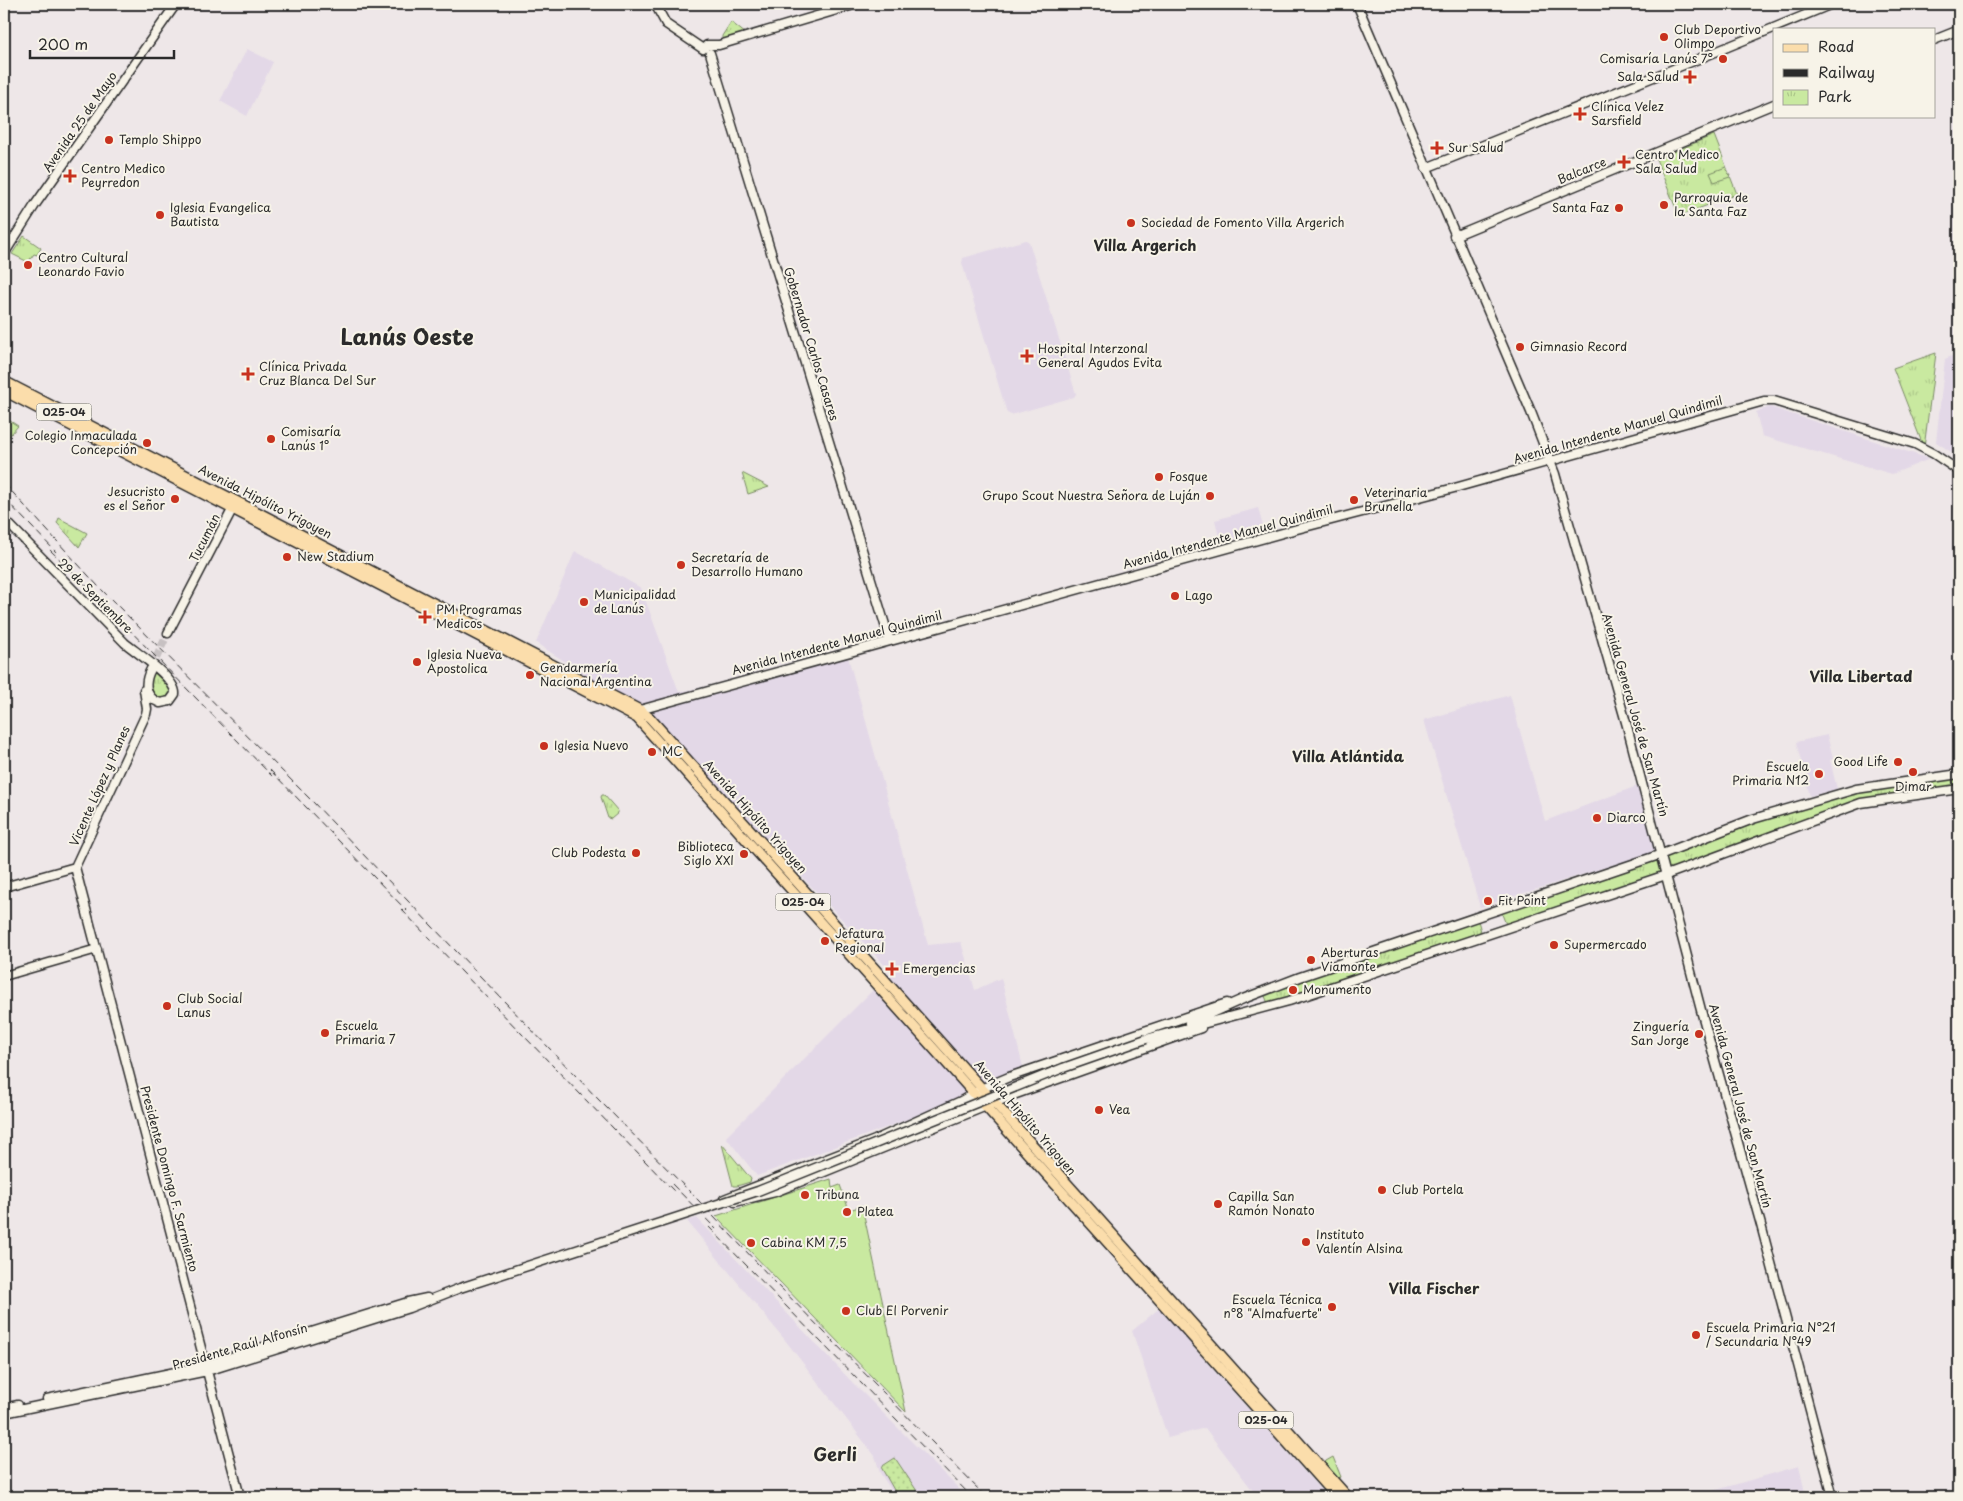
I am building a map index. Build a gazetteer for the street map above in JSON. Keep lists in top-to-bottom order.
{
  "streets": {
    "main road": [
      "Avenida 25 de Mayo",
      "Balcarce",
      "Gobernador Carlos Casares",
      "025-04",
      "Avenida Intendente Manuel Quindimil",
      "Avenida Hipólito Yrigoyen",
      "Tucumán",
      "29 de Septiembre",
      "Avenida General José de San Martín",
      "Vicente López y Planes",
      "Presidente Domingo F. Sarmiento",
      "Presidente Raúl Alfonsín"
    ]
  },
  "crossings": [
    ["Balcarce", "Avenida General José de San Martín"],
    ["Gobernador Carlos Casares", "Avenida Intendente Manuel Quindimil"],
    ["Avenida Intendente Manuel Quindimil", "Avenida Hipólito Yrigoyen"],
    ["Avenida Intendente Manuel Quindimil", "Avenida General José de San Martín"],
    ["Avenida Hipólito Yrigoyen", "Tucumán"],
    ["29 de Septiembre", "Vicente López y Planes"],
    ["Vicente López y Planes", "Presidente Domingo F. Sarmiento"],
    ["Presidente Domingo F. Sarmiento", "Presidente Raúl Alfonsín"]
  ],
  "districts": [
    "Villa Argerich",
    "Lanús Oeste",
    "Villa Libertad",
    "Villa Atlántida",
    "Villa Fischer",
    "Gerli"
  ],
  "places": {
    "other": [
      "Club Deportivo Olimpo",
      "Comisaría Lanús 7°",
      "Templo Shippo",
      "Parroquia de la Santa Faz",
      "Santa Faz",
      "Iglesia Evangelica Bautista",
      "Sociedad de Fomento Villa Argerich",
      "Centro Cultural Leonardo Favio",
      "Gimnasio Record",
      "Comisaría Lanús 1°",
      "Colegio Inmaculada Concepción",
      "Fosque",
      "Grupo Scout Nuestra Señora de Luján",
      "Jesucristo es el Señor",
      "Veterinaria Brunella",
      "New Stadium",
      "Secretaría de Desarrollo Humano",
      "Lago",
      "Municipalidad de Lanús",
      "Iglesia Nueva Apostolica",
      "Gendarmería Nacional Argentina",
      "Iglesia Nuevo",
      "MC",
      "Good Life",
      "Dimar",
      "Escuela Primaria N12",
      "Diarco",
      "Club Podesta",
      "Biblioteca Siglo XXI",
      "Fit Point",
      "Jefatura Regional",
      "Supermercado",
      "Aberturas Viamonte",
      "Monumento",
      "Club Social Lanus",
      "Escuela Primaria 7",
      "Zinguería San Jorge",
      "Vea",
      "Club Portela",
      "Tribuna",
      "Capilla San Ramón Nonato",
      "Platea",
      "Instituto Valentín Alsina",
      "Cabina KM 7,5",
      "Escuela Técnica n°8 \"Almafuerte\"",
      "Club El Porvenir",
      "Escuela Primaria N°21 / Secundaria N°49"
    ],
    "health": [
      "Sala Salud",
      "Clínica Velez Sarsfield",
      "Sur Salud",
      "Centro Medico Sala Salud",
      "Centro Medico Peyrredon",
      "Hospital Interzonal General Agudos Evita",
      "Clínica Privada Cruz Blanca Del Sur",
      "PM Programas Medicos",
      "Emergencias"
    ]
  },
  "legend": ["Road", "Railway", "Park"],
  "scale_bar": "200 m"
}
